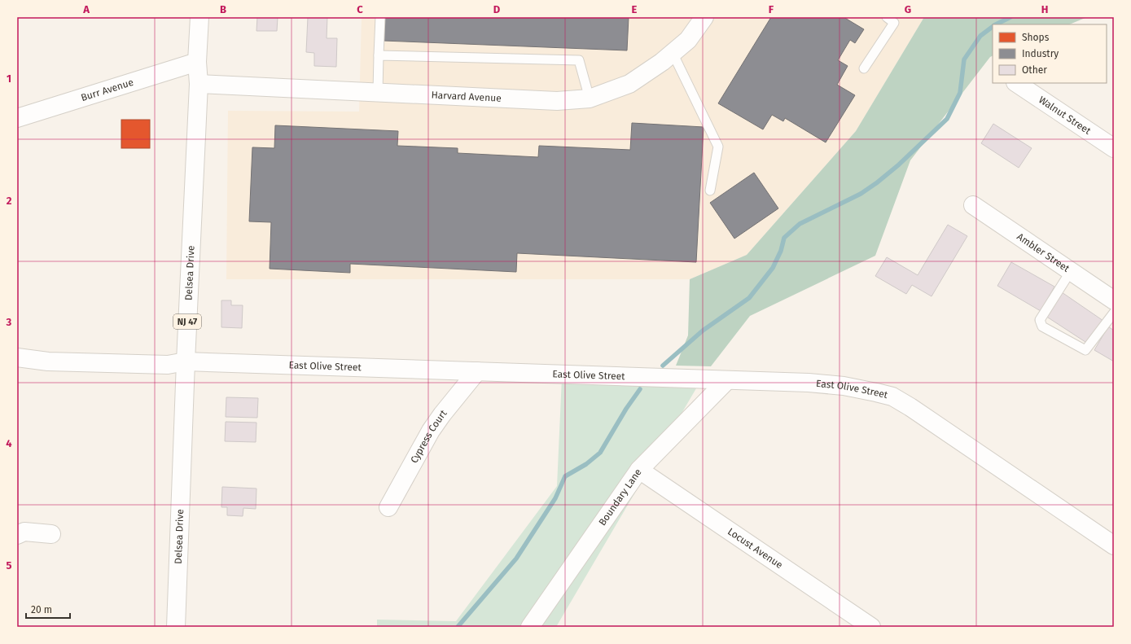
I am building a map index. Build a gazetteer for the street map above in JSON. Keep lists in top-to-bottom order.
{
  "streets": {
    "street": [
      "Burr Avenue",
      "Harvard Avenue",
      "Walnut Street",
      "Ambler Street",
      "Delsea Drive",
      "NJ 47",
      "East Olive Street",
      "Cypress Court",
      "Boundary Lane",
      "Locust Avenue"
    ]
  },
  "crossings": [
    ["Burr Avenue", "Delsea Drive"],
    ["Harvard Avenue", "Delsea Drive"],
    ["Delsea Drive", "East Olive Street"],
    ["East Olive Street", "Cypress Court"],
    ["East Olive Street", "Boundary Lane"],
    ["Boundary Lane", "Locust Avenue"]
  ],
  "legend": ["Shops", "Industry", "Other"],
  "scale_bar": "20 m",
  "grid": {
    "columns": [
      "A",
      "B",
      "C",
      "D",
      "E",
      "F",
      "G",
      "H"
    ],
    "rows": [
      "1",
      "2",
      "3",
      "4",
      "5"
    ]
  }
}
